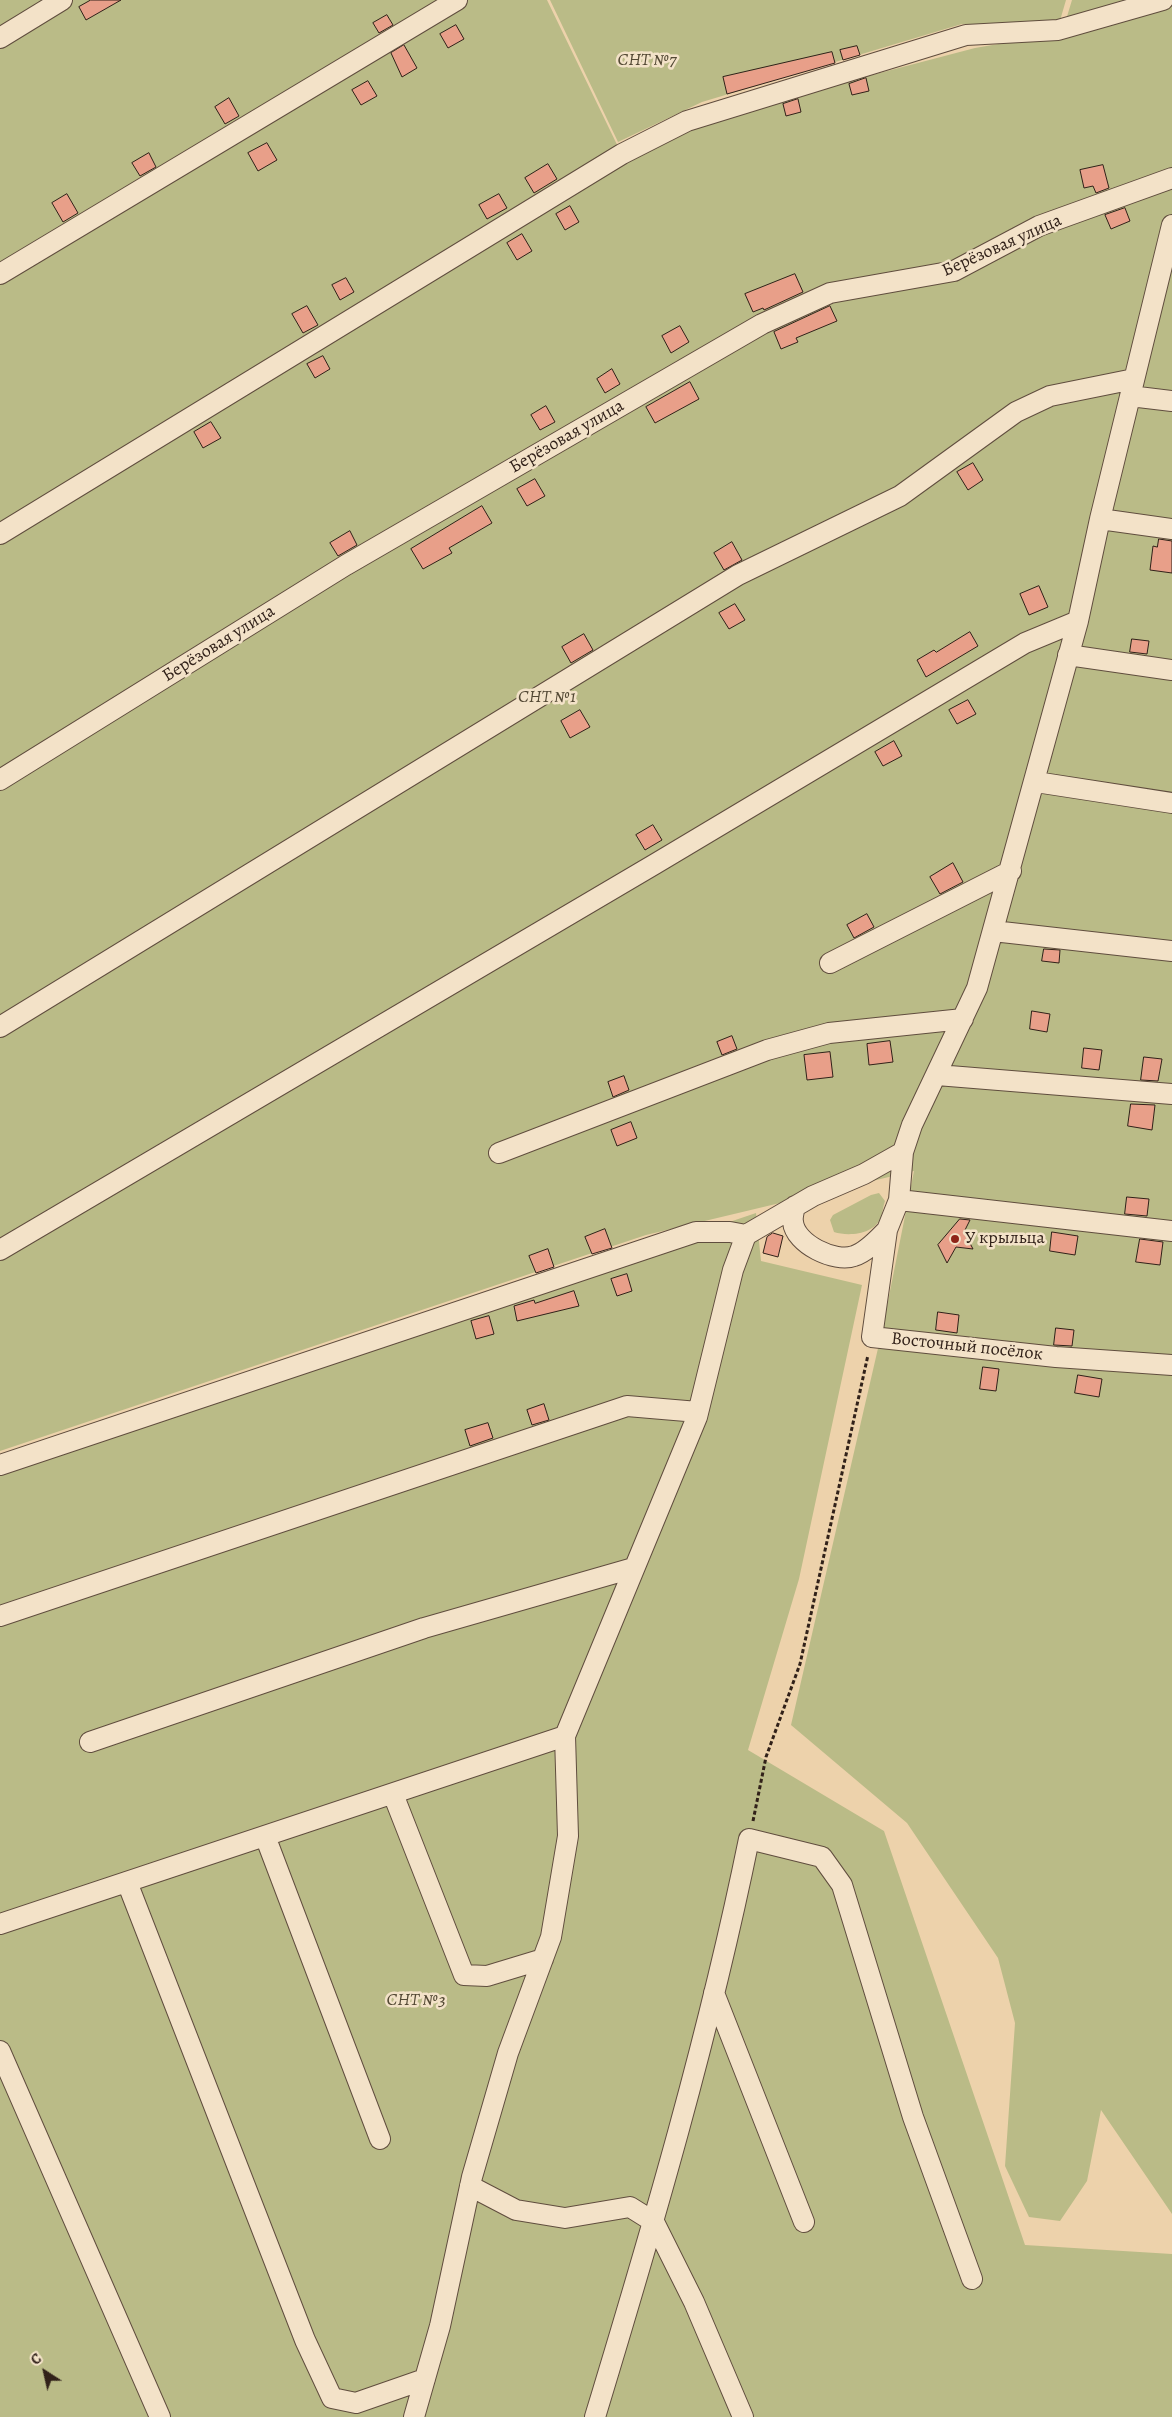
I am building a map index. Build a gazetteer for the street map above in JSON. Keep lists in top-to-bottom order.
{
  "streets": {
    "street": ["Берёзовая улица", "Восточный посёлок"]
  },
  "parks": ["СНТ №7", "СНТ №1", "СНТ №3"],
  "places": ["У крыльца"],
  "north": "top left"
}
